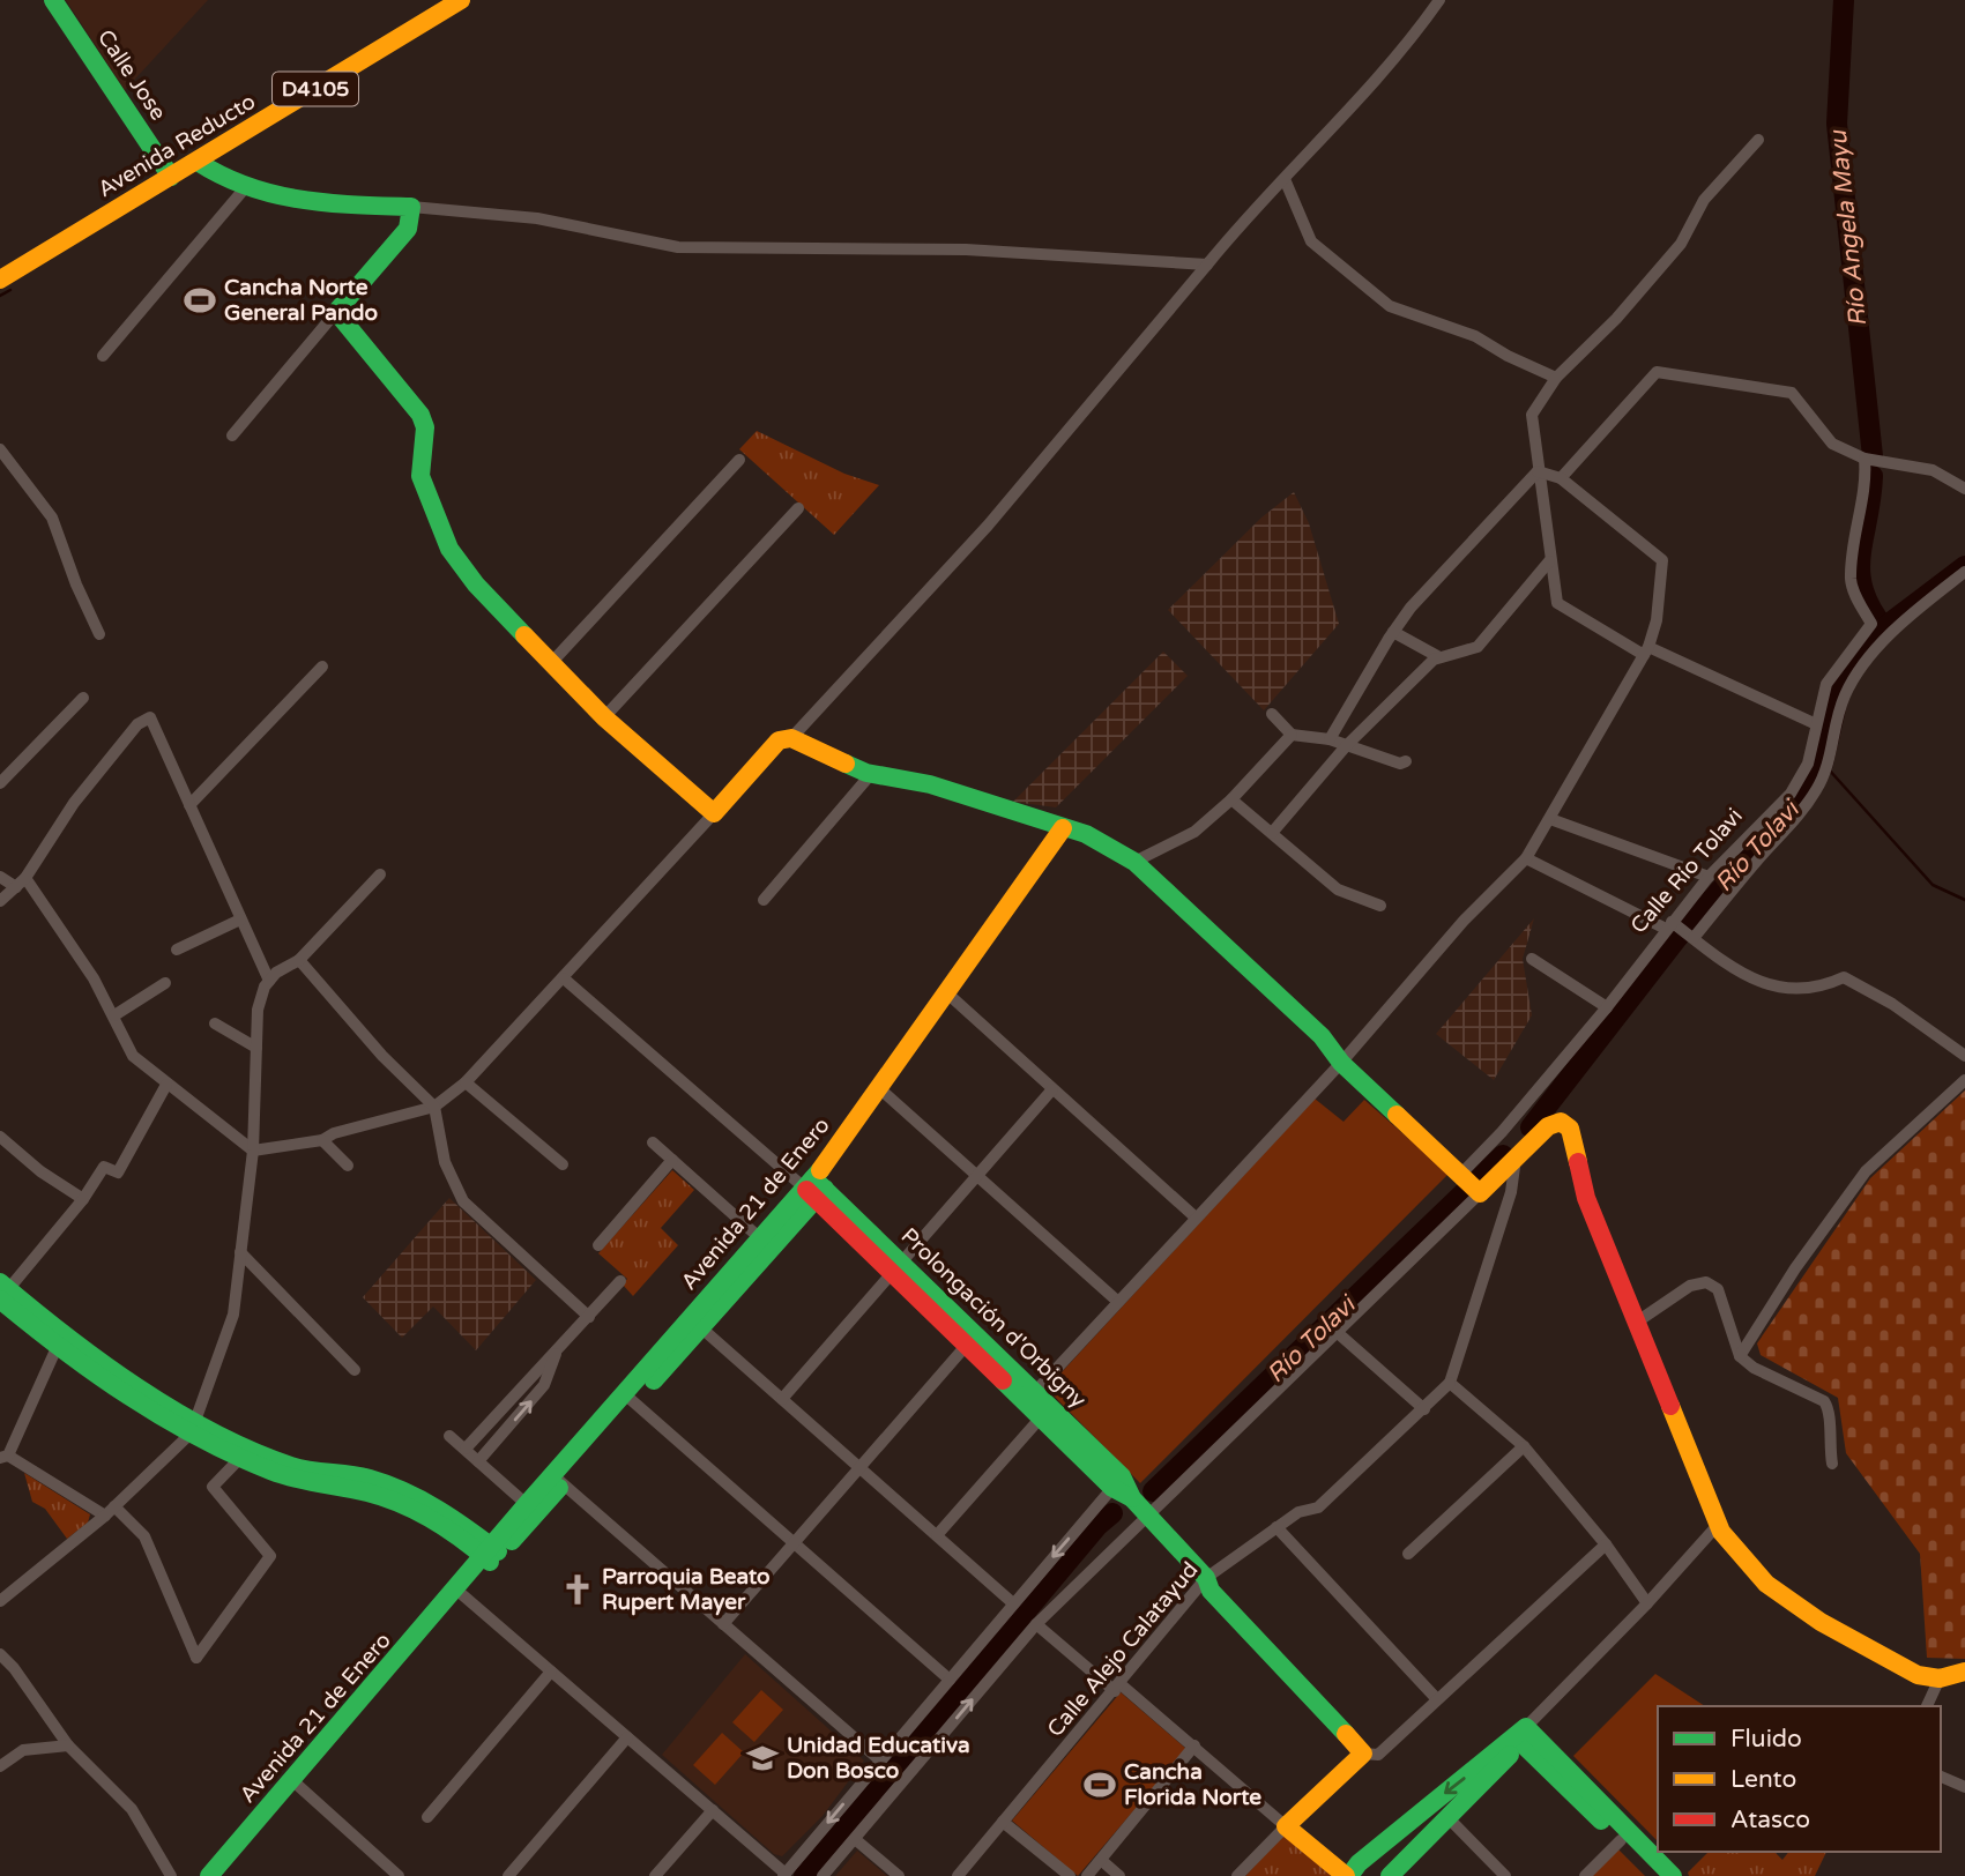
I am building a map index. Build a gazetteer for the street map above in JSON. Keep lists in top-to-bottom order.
{
  "streets": {
    "main road": [
      "Calle Jose",
      "D4105",
      "Avenida Reducto",
      "Avenida 21 de Enero",
      "Prolongación d'Orbigny"
    ],
    "street": ["Calle Río Tolavi", "Calle Alejo Calatayud"]
  },
  "crossings": [
    ["Calle Jose", "Avenida Reducto"],
    ["Avenida 21 de Enero", "Prolongación d'Orbigny"],
    ["Prolongación d'Orbigny", "Calle Alejo Calatayud"]
  ],
  "water": ["Río Angela Mayu", "Río Tolavi"],
  "places": {
    "sports": ["Cancha Norte General Pando", "Cancha Florida Norte"],
    "church": ["Parroquia Beato Rupert Mayer"],
    "school or university": ["Unidad Educativa Don Bosco"]
  },
  "legend": ["Fluido", "Lento", "Atasco"]
}
